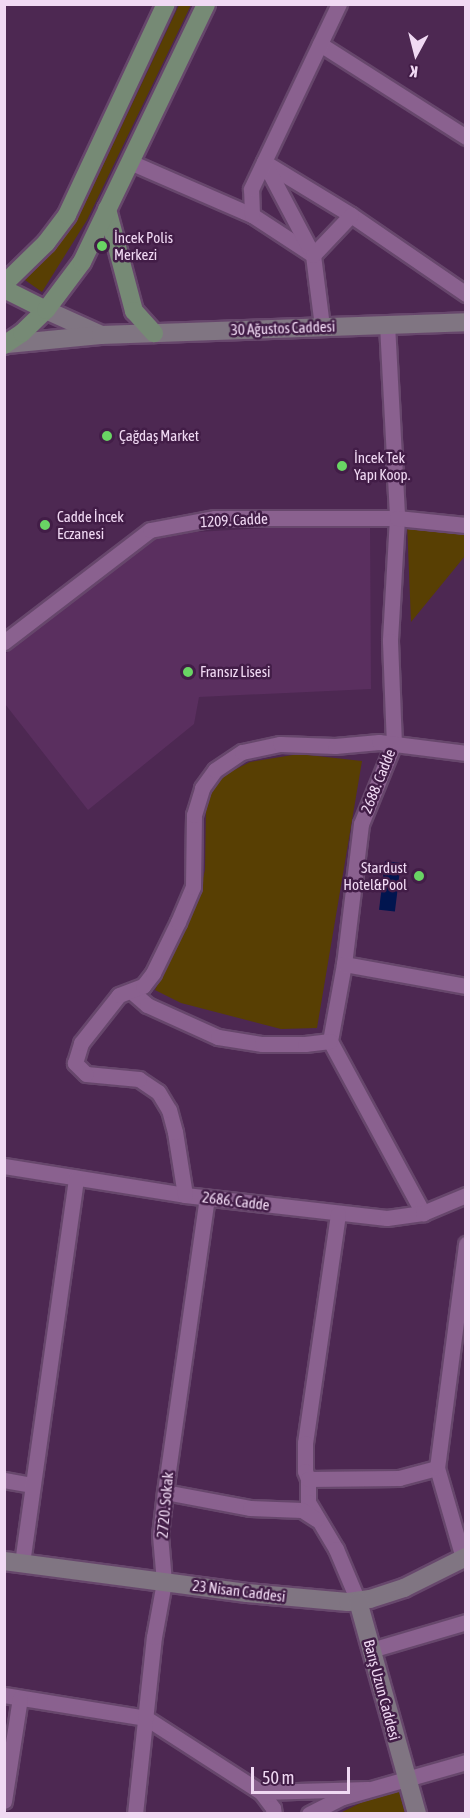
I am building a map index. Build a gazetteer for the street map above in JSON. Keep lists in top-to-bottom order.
{
  "streets": {
    "main road": ["30 Ağustos Caddesi", "23 Nisan Caddesi", "Barış Uzun Caddesi"],
    "street": [
      "1209. Cadde",
      "2688. Cadde",
      "2686. Cadde",
      "2720. Sokak"
    ]
  },
  "crossings": [
    ["30 Ağustos Caddesi", "2688. Cadde"],
    ["1209. Cadde", "2688. Cadde"],
    ["2686. Cadde", "2720. Sokak"],
    ["2720. Sokak", "23 Nisan Caddesi"],
    ["23 Nisan Caddesi", "Barış Uzun Caddesi"]
  ],
  "places": [
    "İncek Polis Merkezi",
    "Çağdaş Market",
    "İncek Tek Yapı Koop.",
    "Cadde İncek Eczanesi",
    "Fransız Lisesi",
    "Stardust Hotel&Pool"
  ],
  "scale_bar": "50 m",
  "north": "bottom"
}
